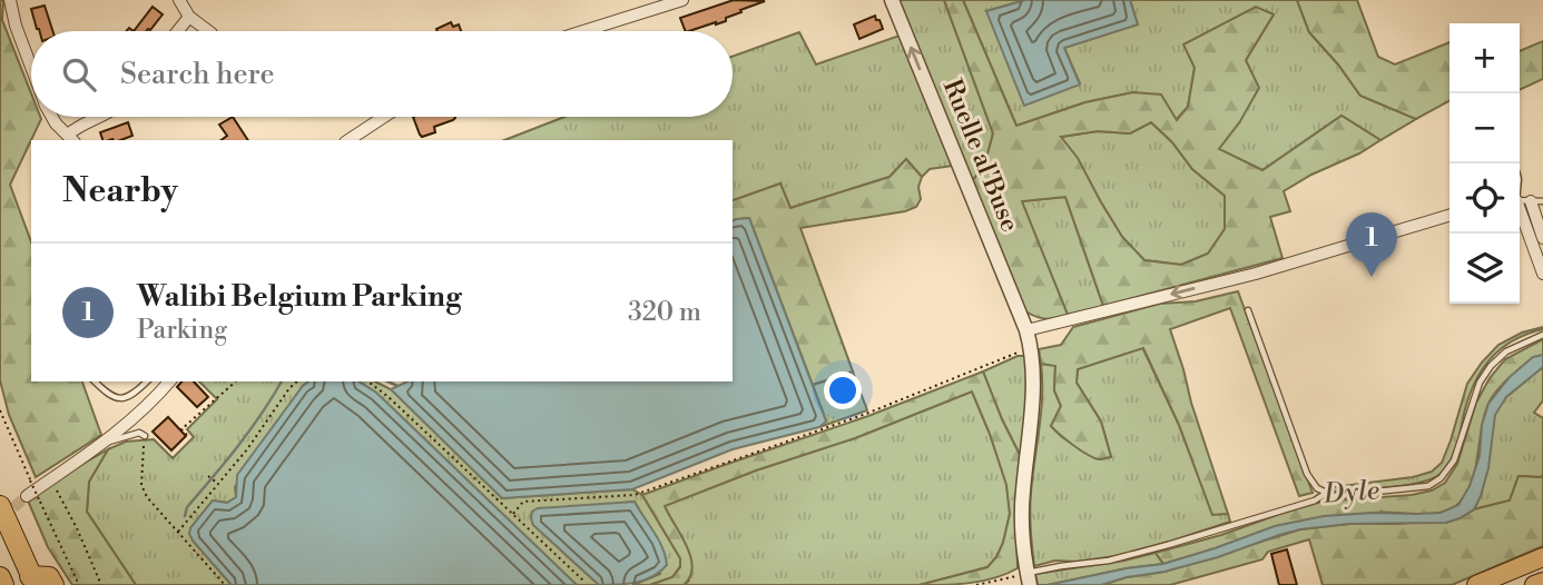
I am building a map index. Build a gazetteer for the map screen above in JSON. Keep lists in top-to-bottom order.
{
  "streets": {
    "street": ["Ruelle al'Buse"]
  },
  "one_way": ["Ruelle al'Buse"],
  "water": ["Dyle"],
  "page": {
    "map_buttons": ["+", "−"],
    "search": "Search here",
    "heading": "Nearby",
    "pins": "1",
    "list": [
      {
        "mark": "1",
        "name": "Walibi Belgium Parking",
        "note": "Parking",
        "value": "320 m"
      }
    ]
  }
}
